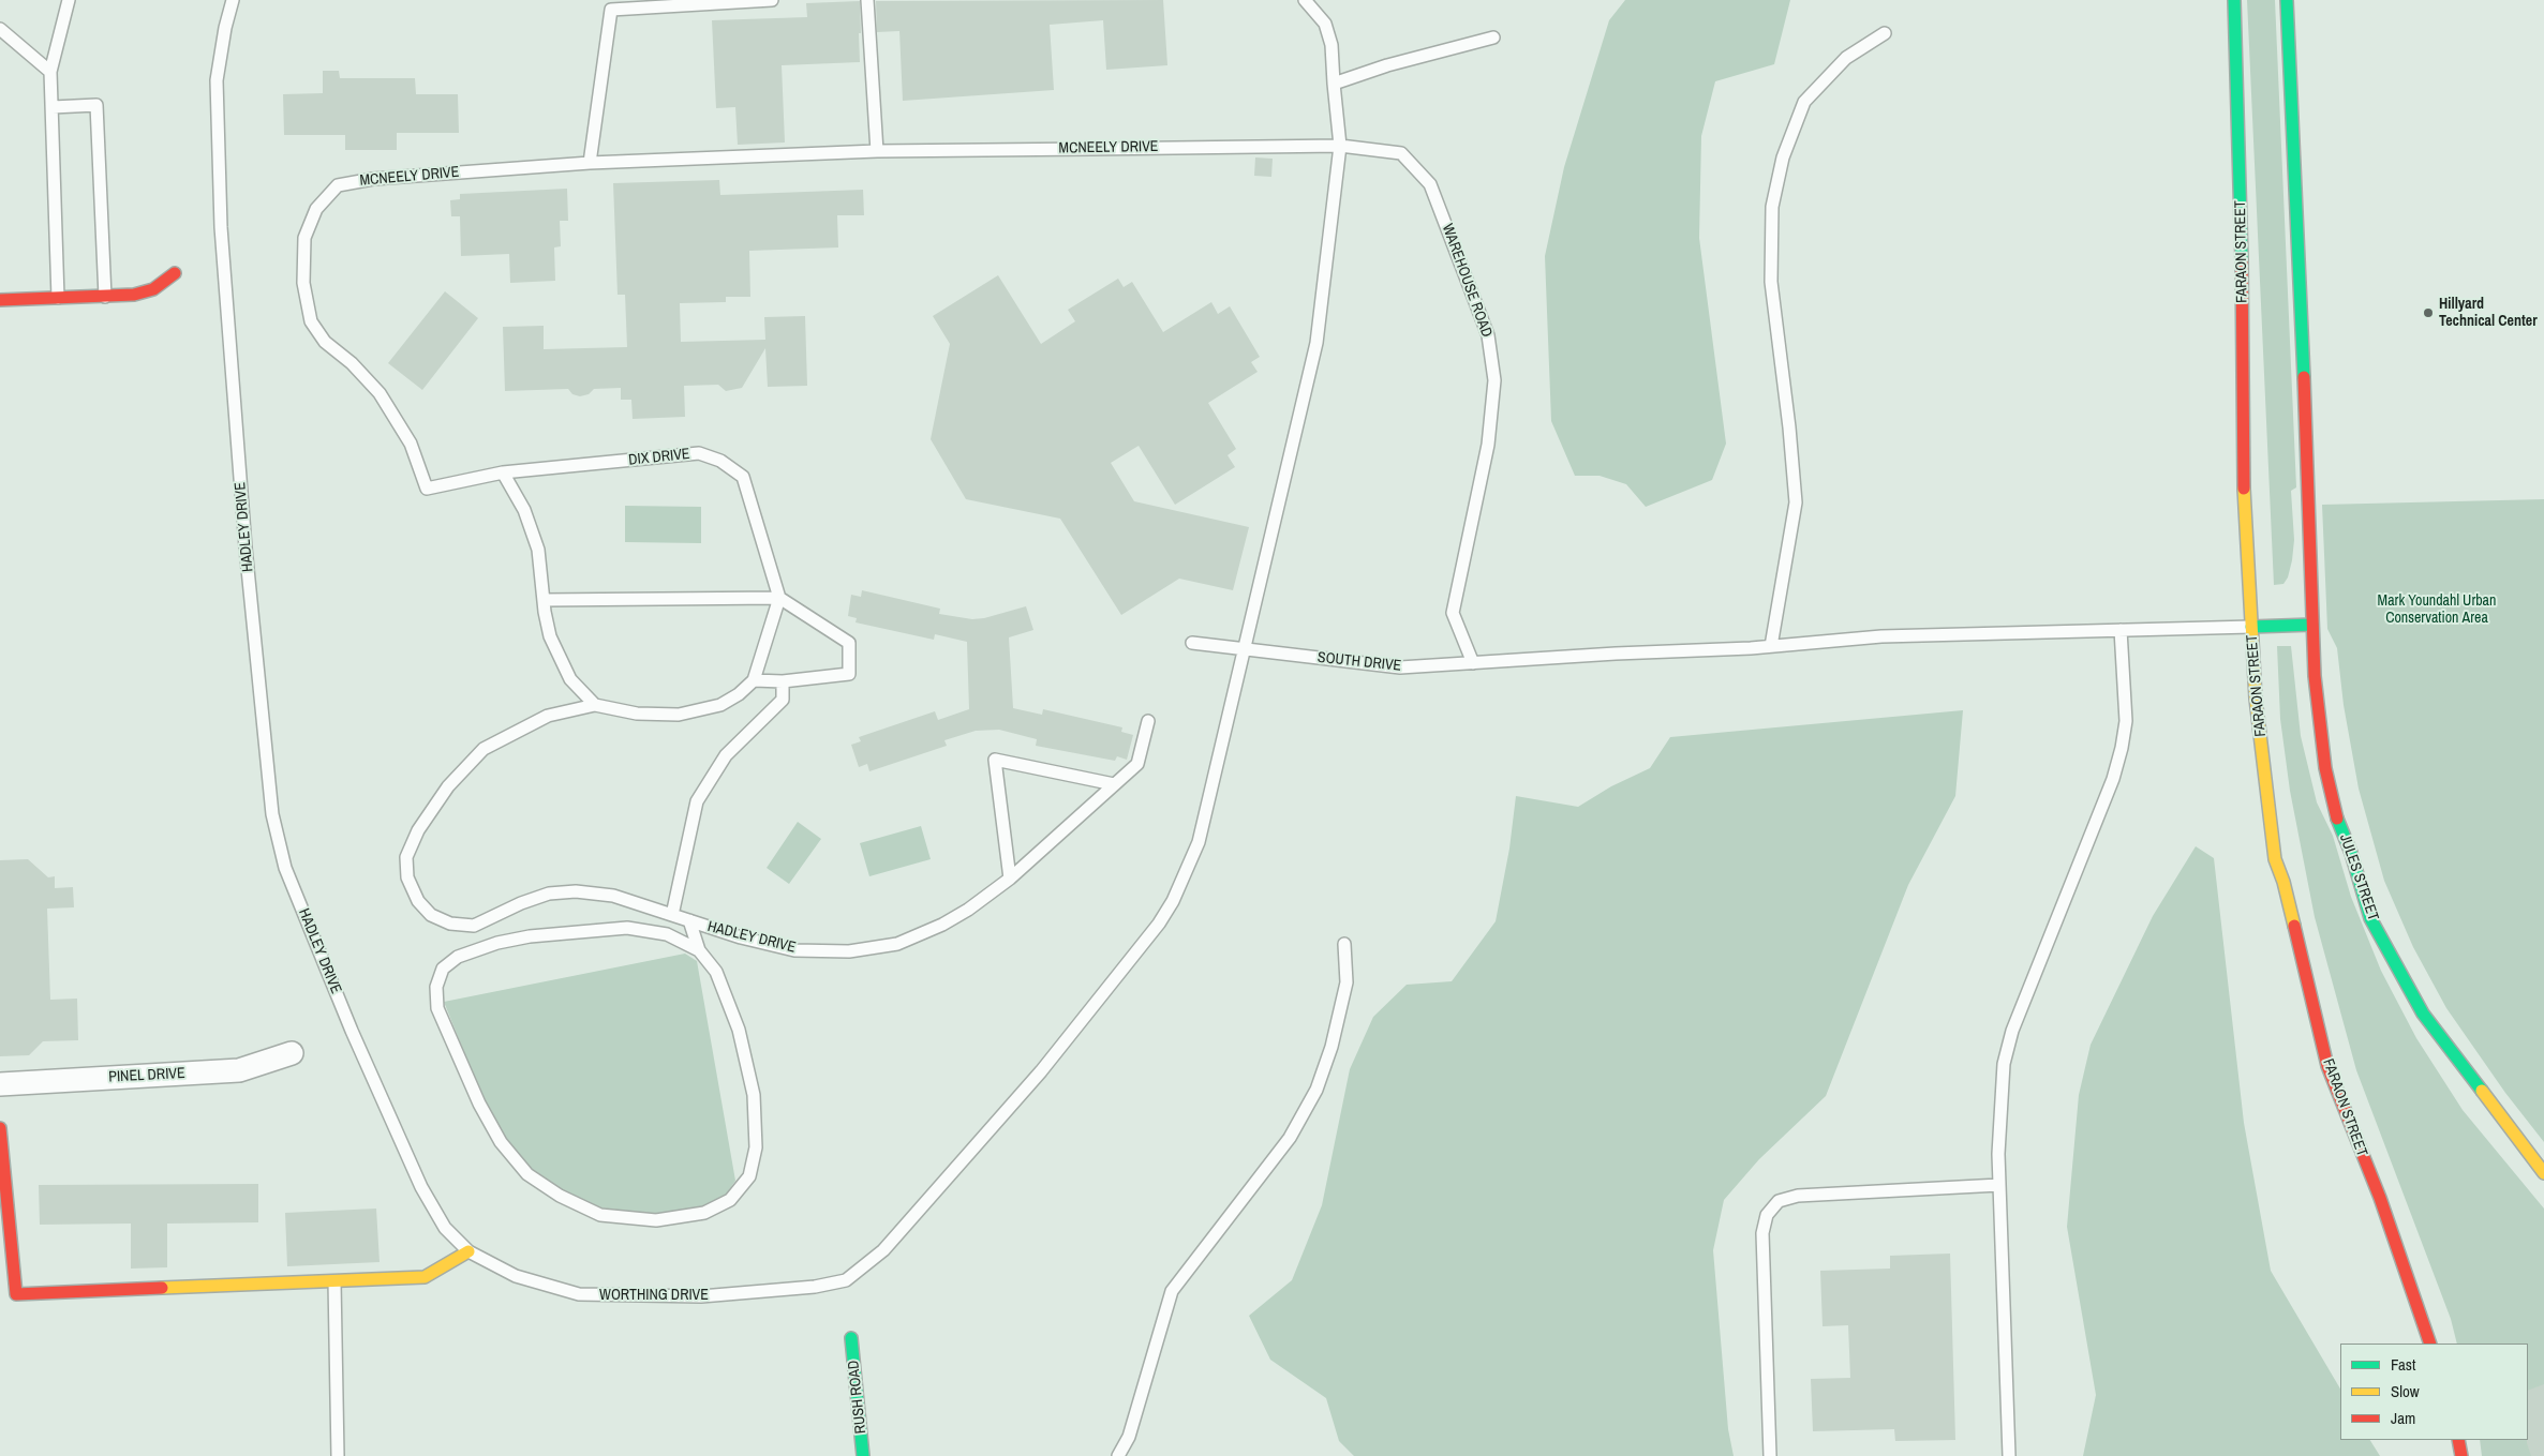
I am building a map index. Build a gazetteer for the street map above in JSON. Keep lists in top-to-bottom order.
{
  "streets": {
    "main road": ["FARAON STREET", "JULES STREET", "RUSH ROAD"],
    "street": ["PINEL DRIVE"],
    "lane": [
      "MCNEELY DRIVE",
      "WAREHOUSE ROAD",
      "DIX DRIVE",
      "HADLEY DRIVE",
      "SOUTH DRIVE",
      "WORTHING DRIVE"
    ]
  },
  "crossings": [
    ["MCNEELY DRIVE", "WAREHOUSE ROAD"],
    ["MCNEELY DRIVE", "DIX DRIVE"],
    ["FARAON STREET", "SOUTH DRIVE"],
    ["WAREHOUSE ROAD", "SOUTH DRIVE"],
    ["HADLEY DRIVE", "WORTHING DRIVE"],
    ["SOUTH DRIVE", "WORTHING DRIVE"]
  ],
  "parks": ["Mark Youndahl Urban Conservation Area"],
  "places": ["Hillyard Technical Center"],
  "legend": ["Fast", "Slow", "Jam"]
}
